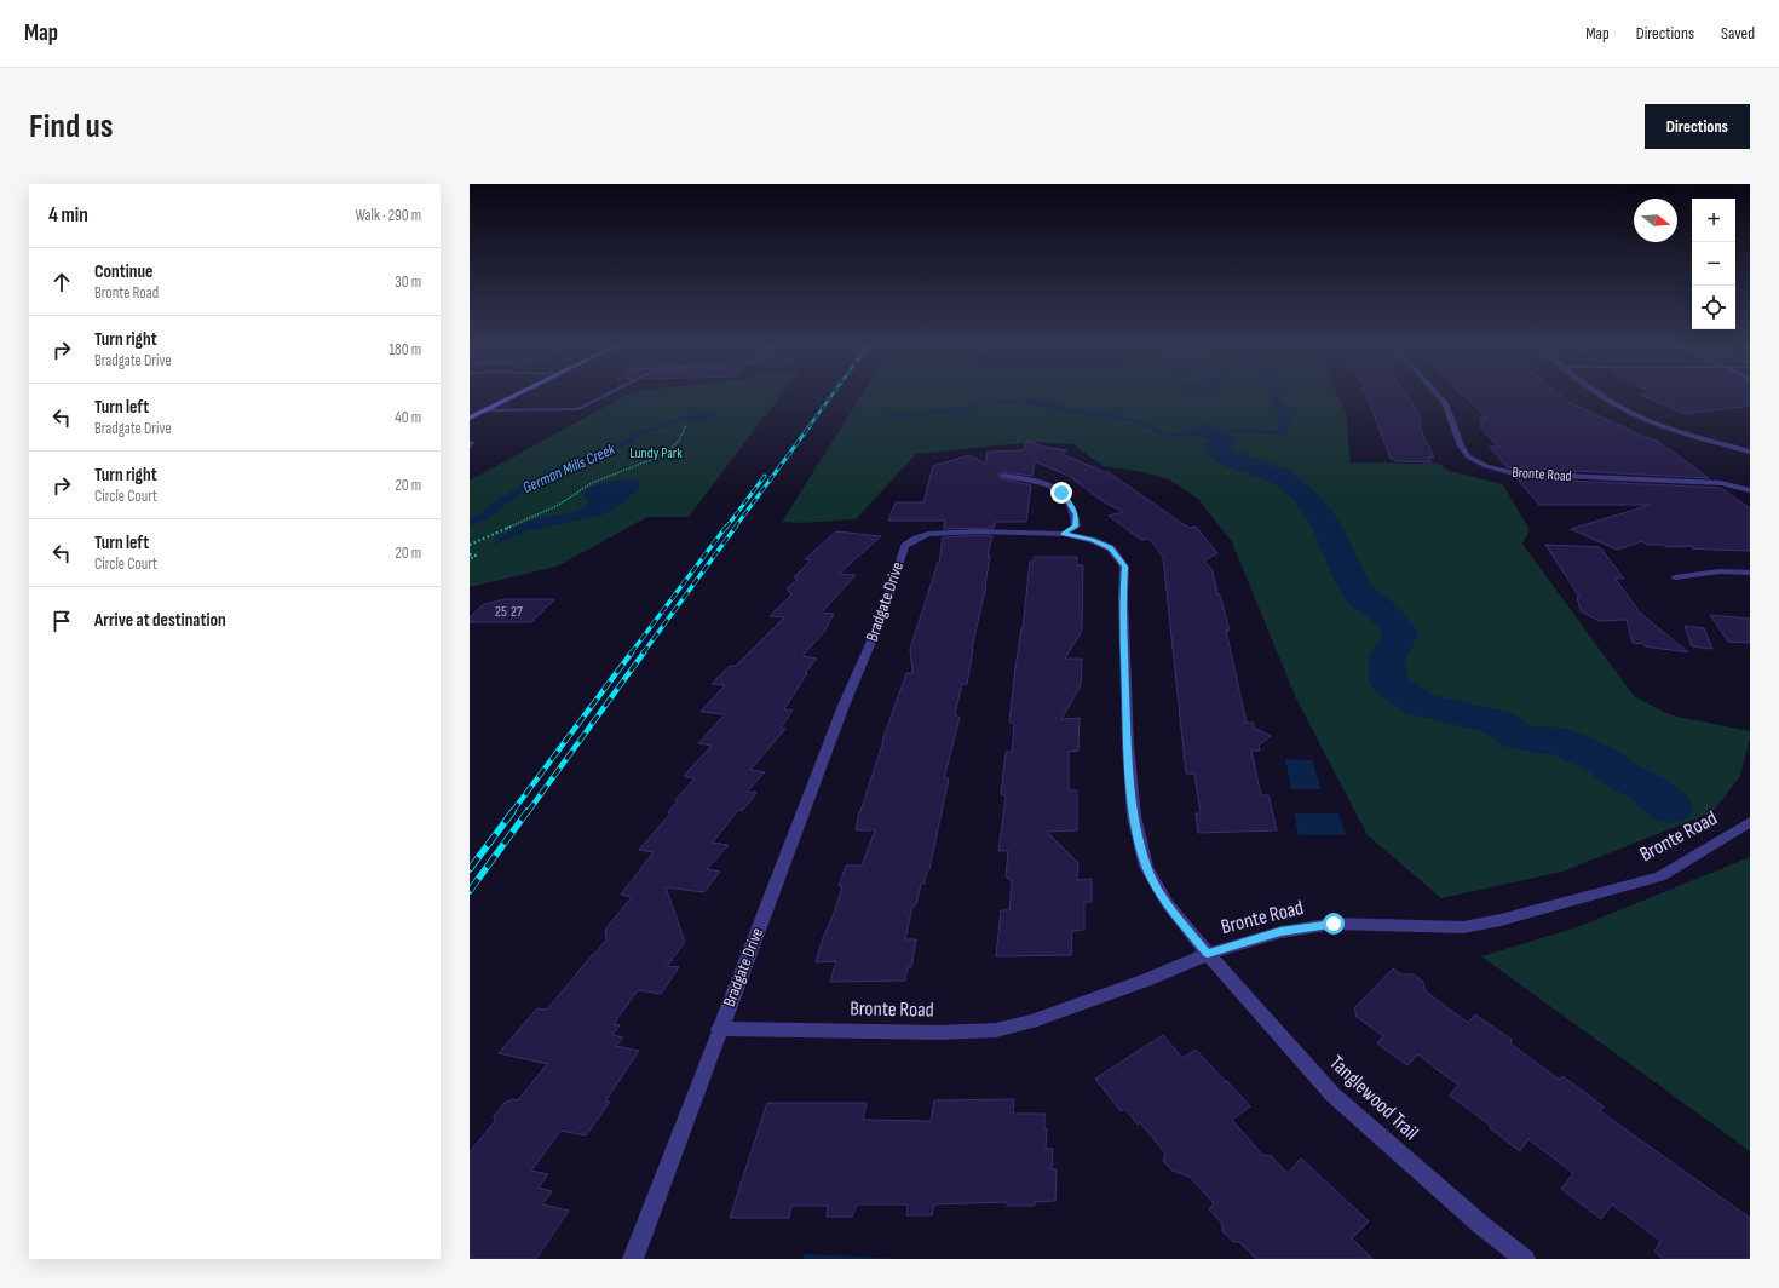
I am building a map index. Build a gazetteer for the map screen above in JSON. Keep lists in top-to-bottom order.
{
  "streets": {
    "street": ["Bronte Road", "Bradgate Drive", "Tanglewood Trail"]
  },
  "crossings": [
    ["Bronte Road", "Bradgate Drive"],
    ["Bronte Road", "Tanglewood Trail"],
    ["Bradgate Drive", "Tanglewood Trail"]
  ],
  "water": ["German Mills Creek"],
  "parks": ["Lundy Park"],
  "house_numbers": ["25", "27"],
  "north": "right",
  "page": {
    "header": "Map",
    "nav": ["Map", "Directions", "Saved"],
    "buttons": "Directions",
    "title": "Find us",
    "heading": ["4 min", "Walk · 290 m"],
    "map_buttons": ["+", "−"],
    "list": [
      ["Continue", "Bronte Road", "30 m"],
      ["Turn right", "Bradgate Drive", "180 m"],
      ["Turn left", "Bradgate Drive", "40 m"],
      ["Turn right", "Circle Court", "20 m"],
      ["Turn left", "Circle Court", "20 m"],
      "Arrive at destination"
    ]
  }
}
